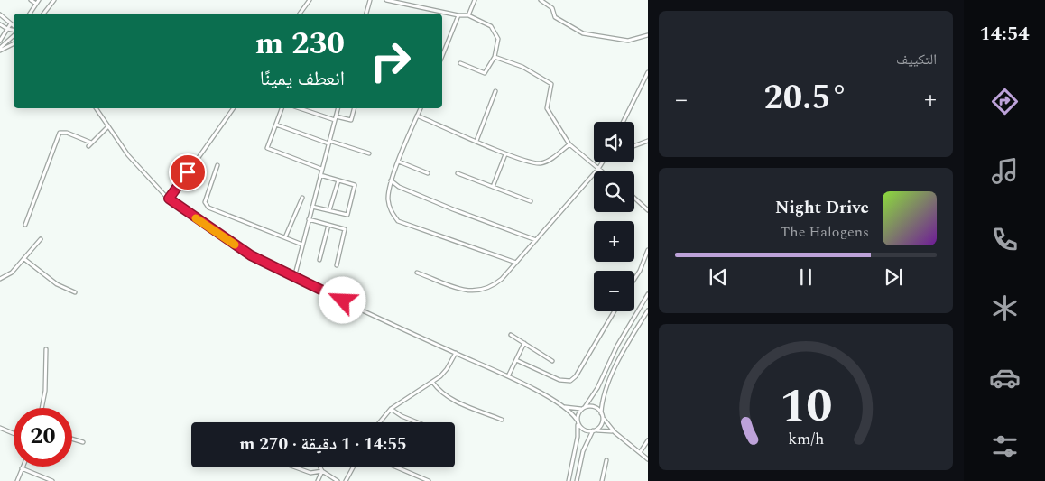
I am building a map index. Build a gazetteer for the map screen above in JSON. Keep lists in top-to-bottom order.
{
  "page": {
    "tabs": "14:54",
    "tile": "التكييف",
    "turn": ["230 m", "انعطف يمينًا"],
    "heat": ["−", "20.5°", "+"],
    "map_buttons": ["+", "−"],
    "song": ["Night Drive", "The Halogens"],
    "limit": "20",
    "trip": "14:55 · 1 دقيقة · 270 m",
    "gauge": ["10", "km/h"]
  }
}
